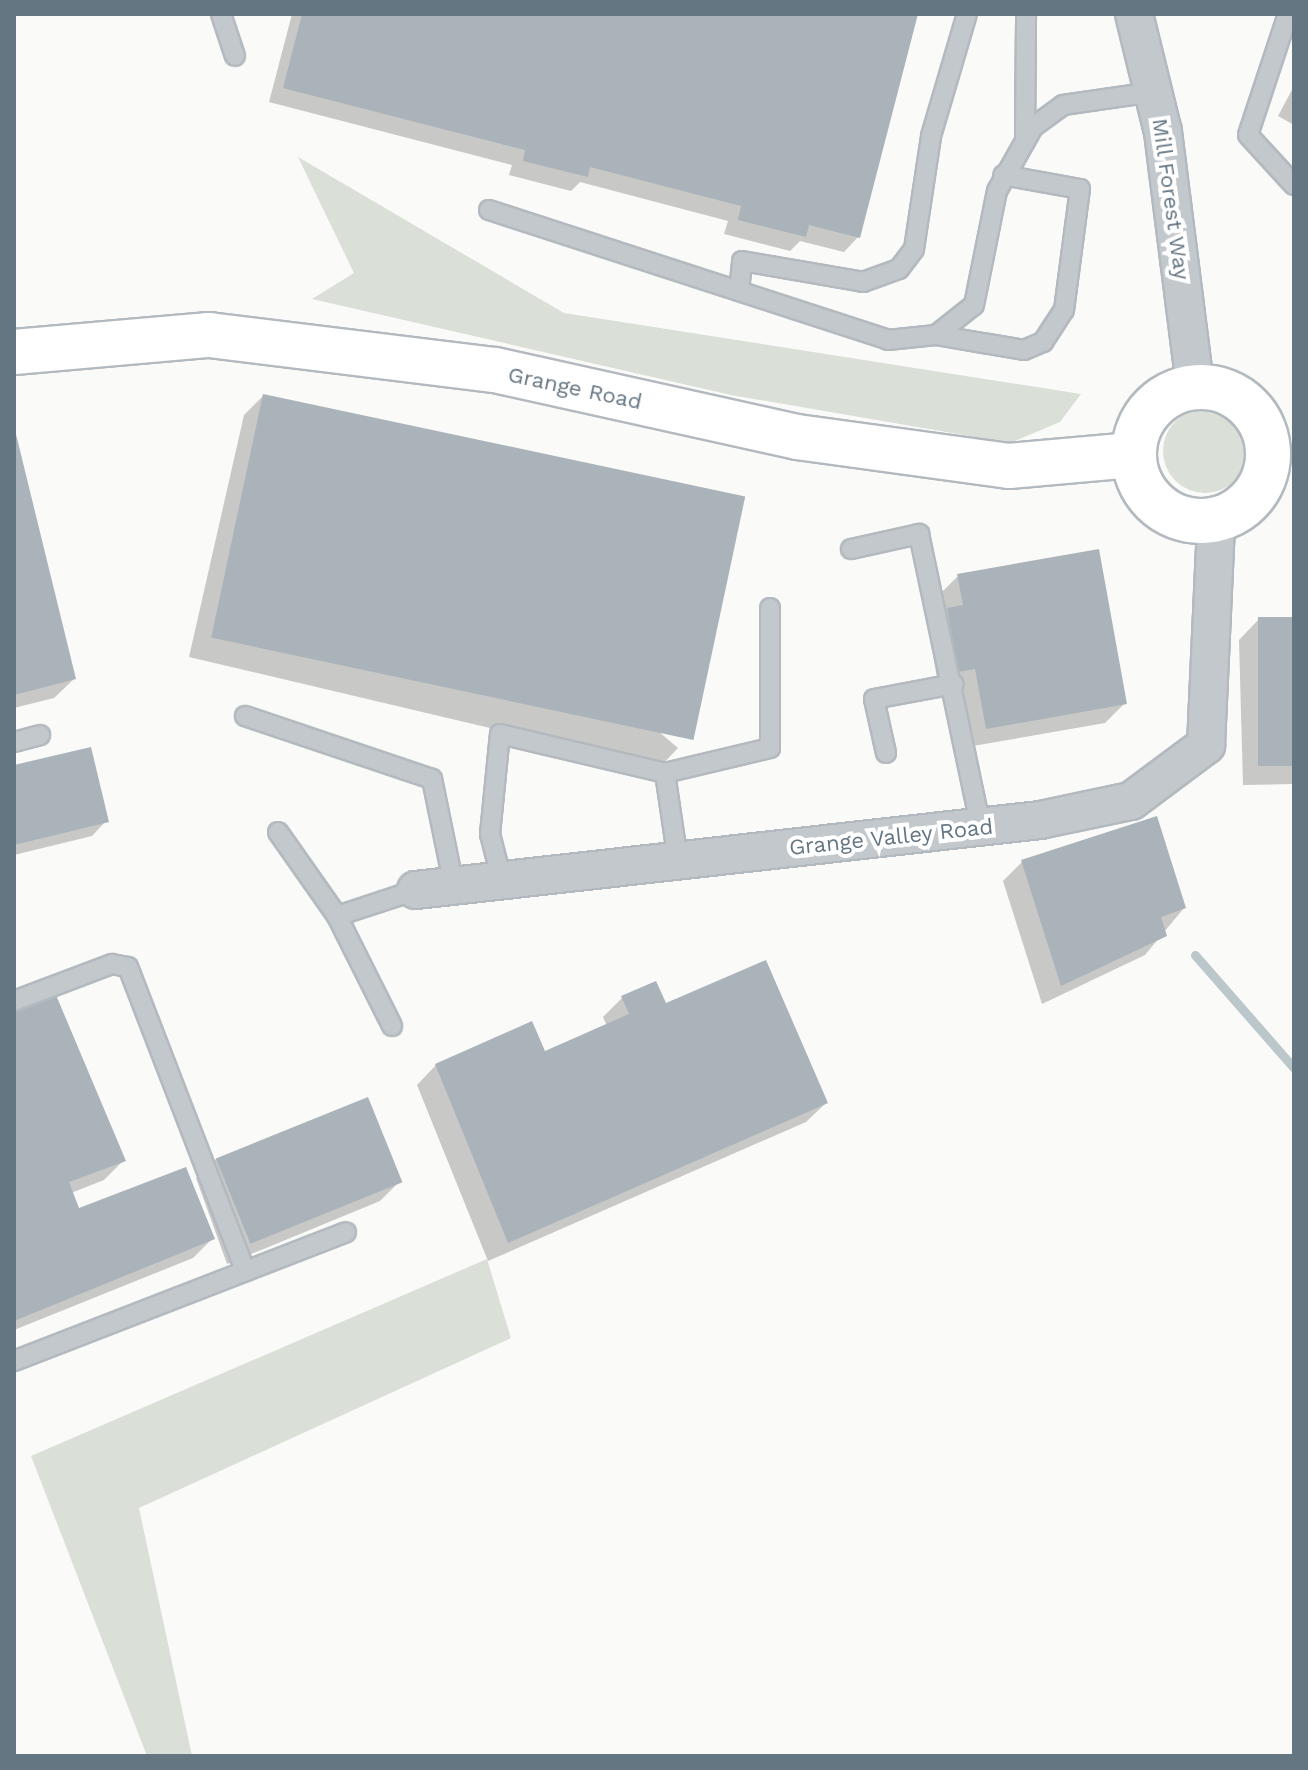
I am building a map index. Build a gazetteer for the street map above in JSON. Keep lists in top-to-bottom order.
{
  "streets": {
    "main road": ["Grange Road"],
    "street": ["Mill Forest Way", "Grange Valley Road"]
  },
  "crossings": [
    ["Mill Forest Way", "Grange Road"],
    ["Mill Forest Way", "Grange Valley Road"],
    ["Grange Road", "Grange Valley Road"]
  ]
}
